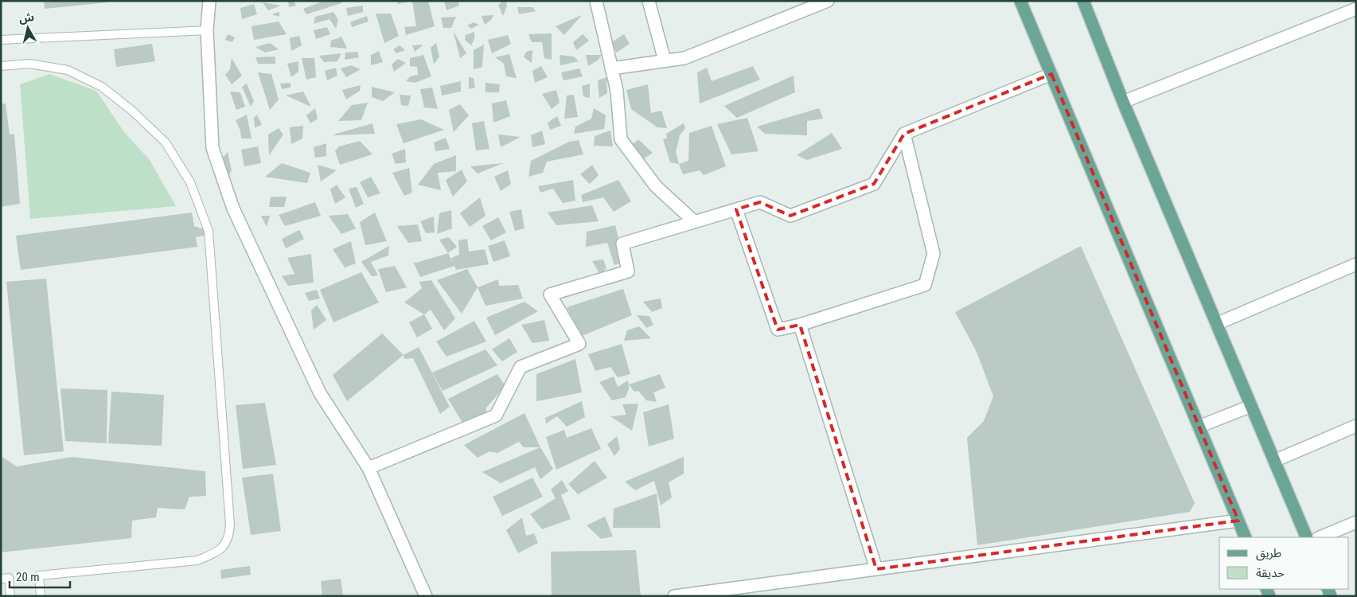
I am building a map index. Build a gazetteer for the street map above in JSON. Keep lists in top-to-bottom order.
{
  "legend": ["طريق", "حديقة"],
  "scale_bar": "20 m",
  "north": "top"
}
